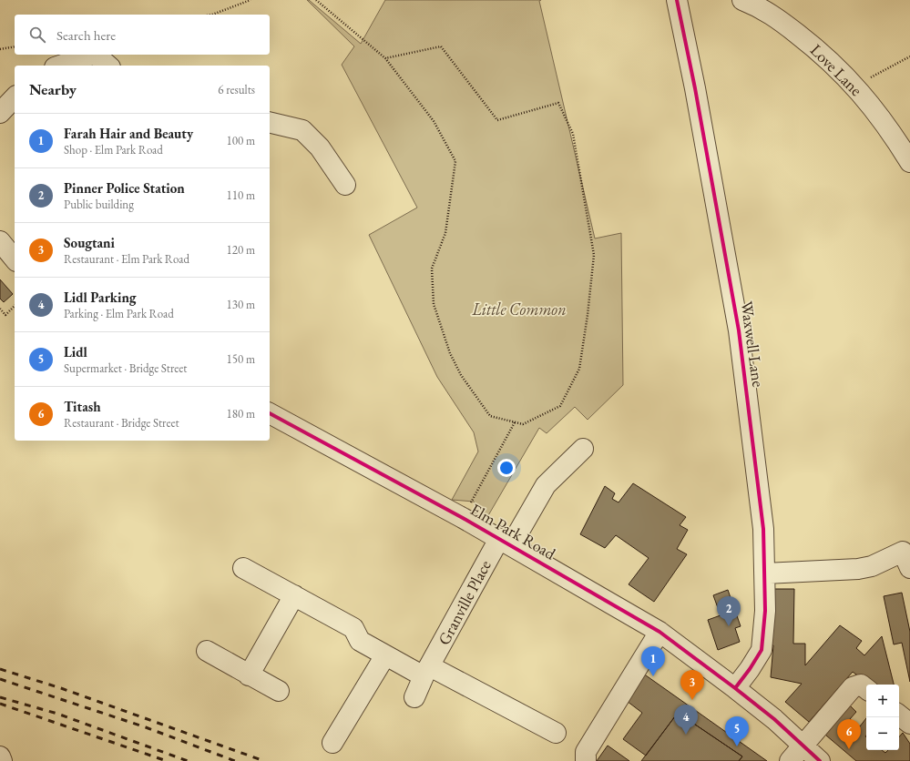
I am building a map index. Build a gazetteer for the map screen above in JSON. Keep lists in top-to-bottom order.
{
  "streets": {
    "street": [
      "Love Lane",
      "Waxwell Lane",
      "Elm Park Road",
      "Granville Place"
    ]
  },
  "crossings": [
    ["Waxwell Lane", "Elm Park Road"],
    ["Elm Park Road", "Granville Place"]
  ],
  "parks": ["Little Common"],
  "page": {
    "search": "Search here",
    "heading": ["Nearby", "6 results"],
    "list": [
      {
        "mark": "1",
        "name": "Farah Hair and Beauty",
        "note": "Shop · Elm Park Road",
        "value": "100 m"
      },
      {
        "mark": "2",
        "name": "Pinner Police Station",
        "note": "Public building",
        "value": "110 m"
      },
      {
        "mark": "3",
        "name": "Sougtani",
        "note": "Restaurant · Elm Park Road",
        "value": "120 m"
      },
      {
        "mark": "4",
        "name": "Lidl Parking",
        "note": "Parking · Elm Park Road",
        "value": "130 m"
      },
      {
        "mark": "5",
        "name": "Lidl",
        "note": "Supermarket · Bridge Street",
        "value": "150 m"
      },
      {
        "mark": "6",
        "name": "Titash",
        "note": "Restaurant · Bridge Street",
        "value": "180 m"
      }
    ],
    "pins": [
      "2",
      "1",
      "3",
      "4",
      "5",
      "6"
    ],
    "map_buttons": ["+", "−"]
  }
}
